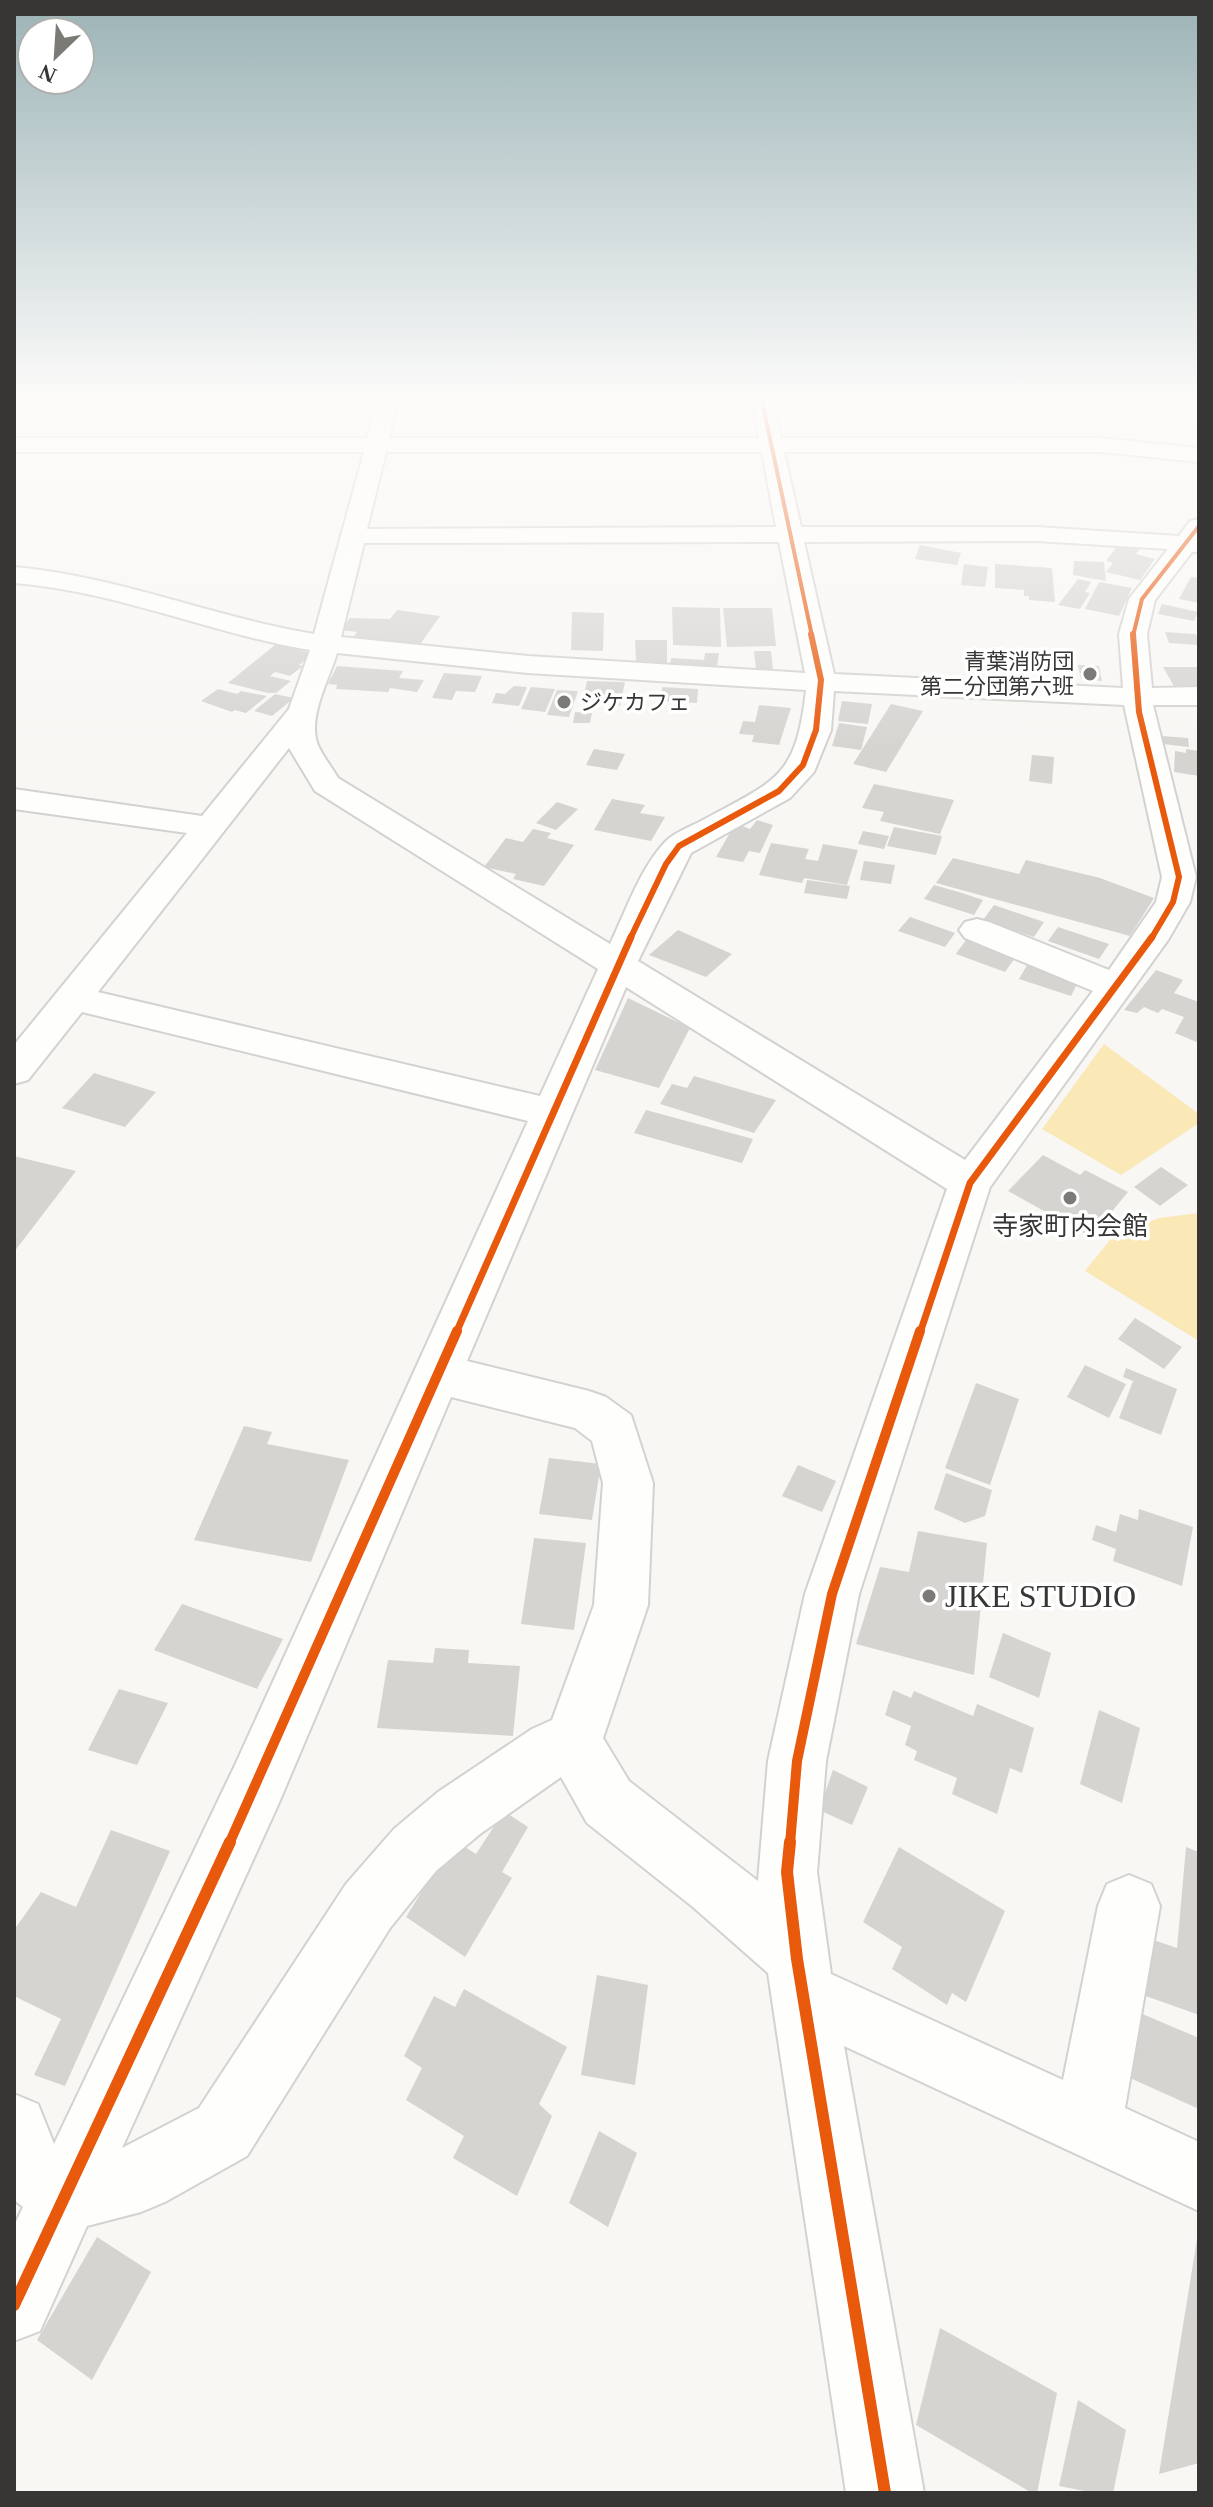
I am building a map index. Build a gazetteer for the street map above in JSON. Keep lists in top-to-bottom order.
{
  "places": [
    "青葉消防団 第二分団第六班",
    "ジケカフェ",
    "寺家町内会館",
    "JIKE STUDIO"
  ],
  "north": "bottom left"
}
